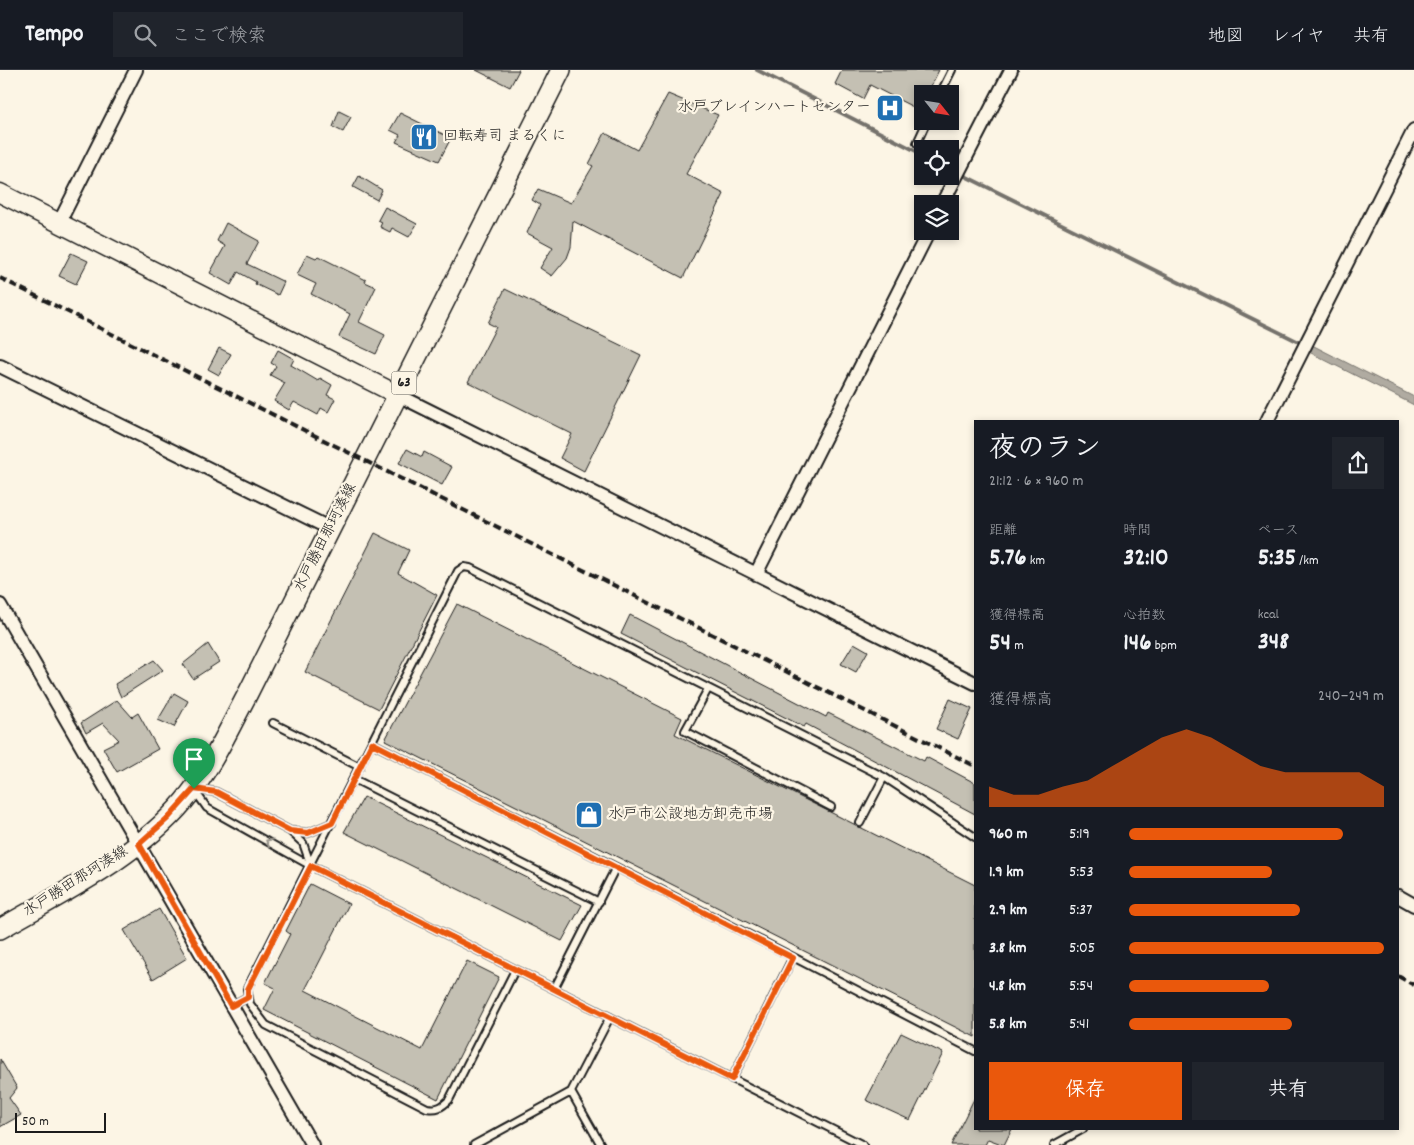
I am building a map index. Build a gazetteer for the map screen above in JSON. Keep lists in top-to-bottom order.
{
  "streets": {
    "main road": ["63", "水戸勝田那珂湊線"]
  },
  "places": {
    "hospital": ["水戸ブレインハートセンター"],
    "restaurant": ["回転寿司 まるくに"],
    "shop": ["水戸市公設地方卸売市場"]
  },
  "scale_bar": "50 m",
  "north": "bottom right",
  "page": {
    "header": "Tempo",
    "search": "ここで検索",
    "nav": ["地図", "レイヤ", "共有"],
    "heading": ["夜のラン", "21:12 · 6 × 960 m"],
    "stats": [
      ["距離", "5.76 km"],
      ["時間", "32:10"],
      ["ペース", "5:35 /km"],
      ["獲得標高", "54 m"],
      ["心拍数", "146 bpm"],
      ["kcal", "348"]
    ],
    "chart": ["獲得標高", "240–249 m"],
    "list": [
      {
        "name": "960 m",
        "note": "5:19"
      },
      {
        "name": "1.9 km",
        "note": "5:53"
      },
      {
        "name": "2.9 km",
        "note": "5:37"
      },
      {
        "name": "3.8 km",
        "note": "5:05"
      },
      {
        "name": "4.8 km",
        "note": "5:54"
      },
      {
        "name": "5.8 km",
        "note": "5:41"
      }
    ],
    "buttons": ["保存", "共有"],
    "scale": "50 m"
  }
}
